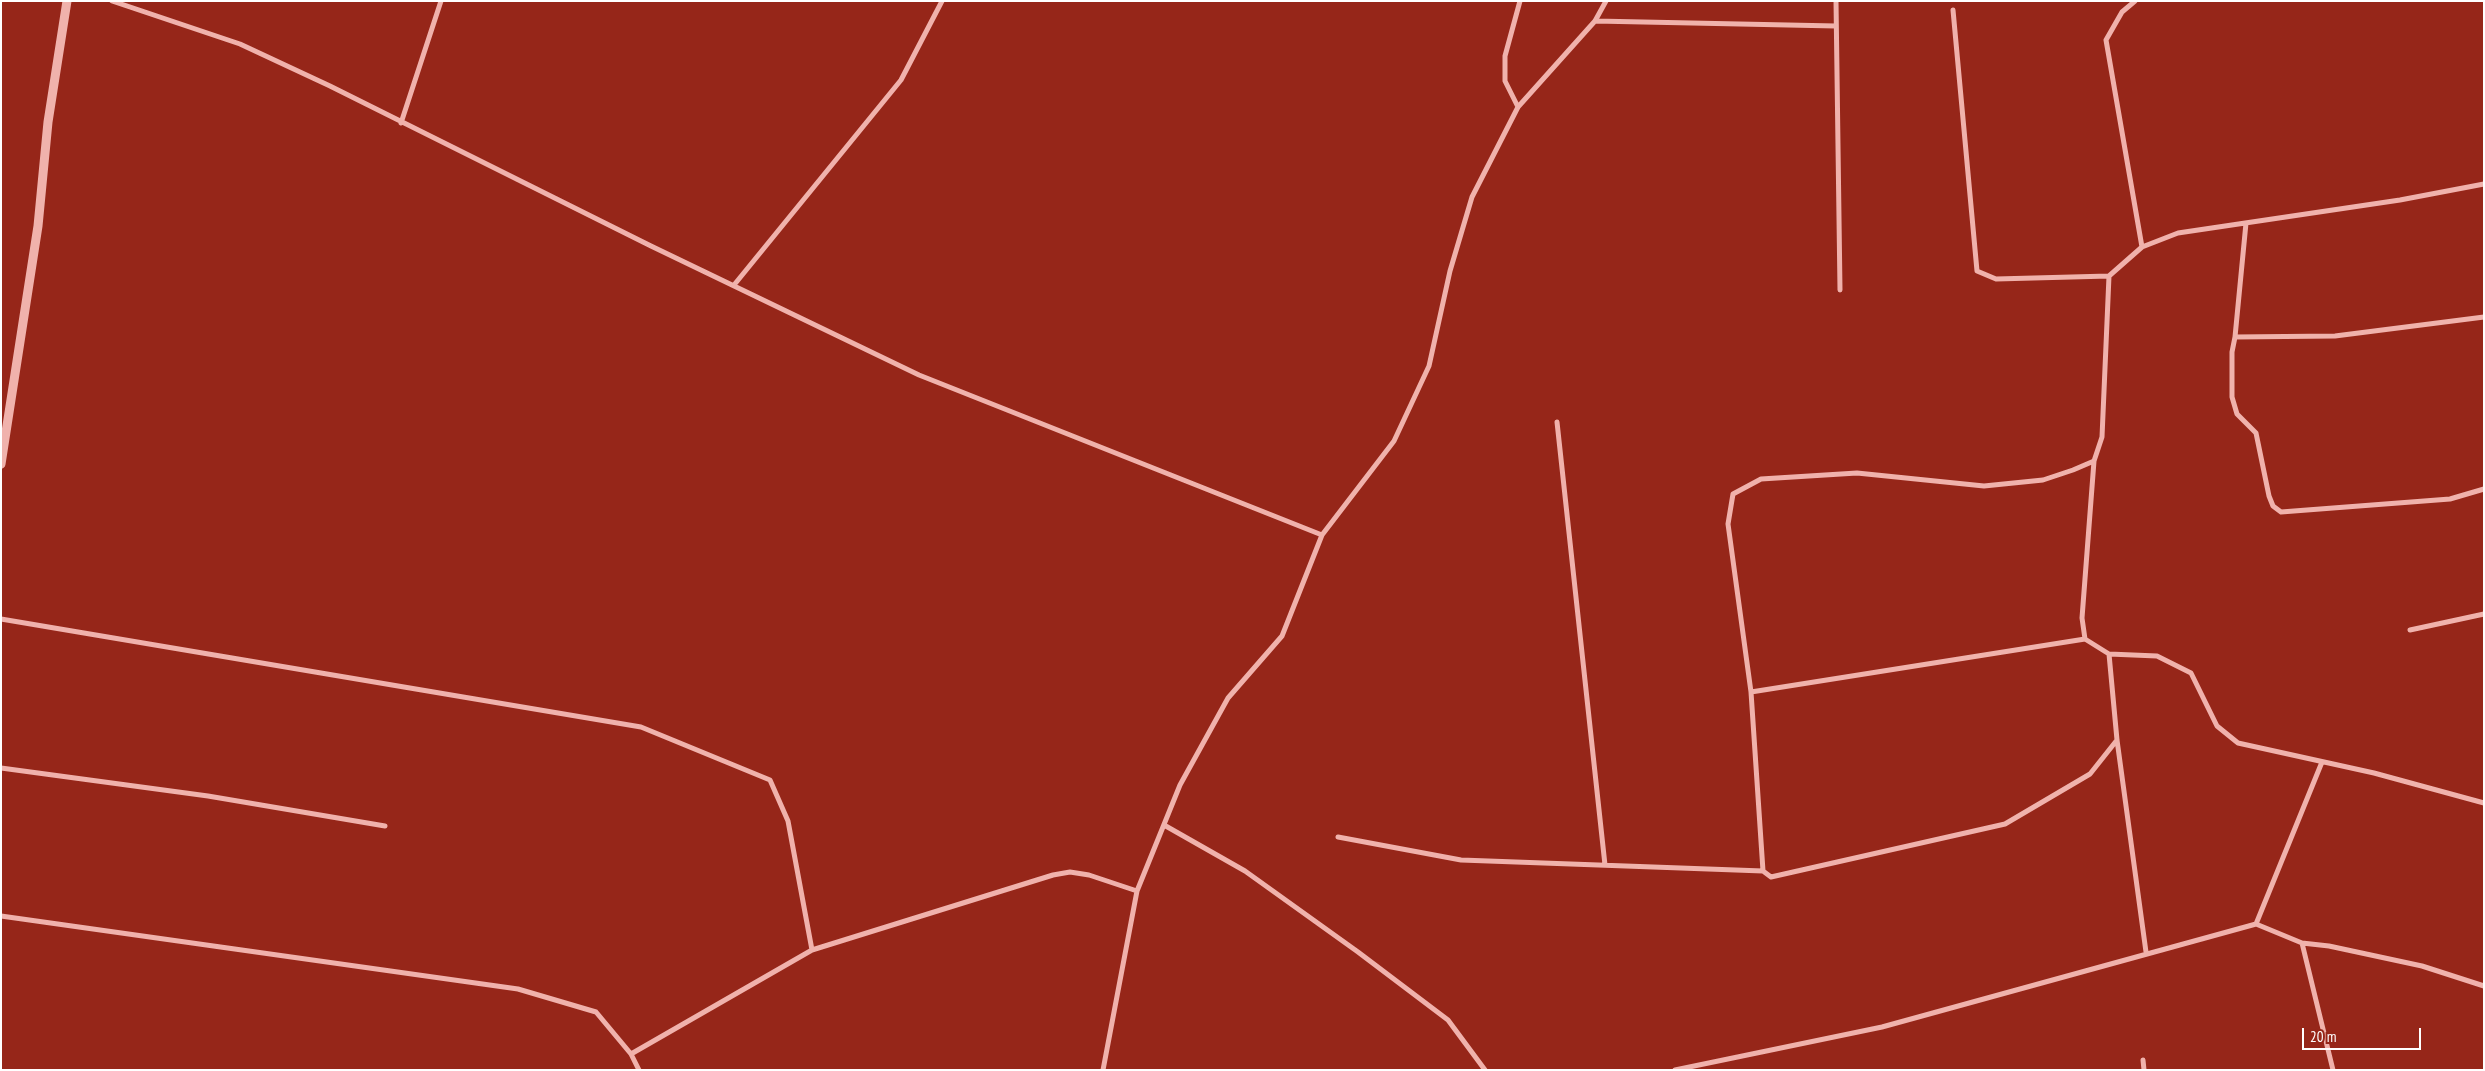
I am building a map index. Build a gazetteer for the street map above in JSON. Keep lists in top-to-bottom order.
{
  "scale_bar": "20 m"
}
